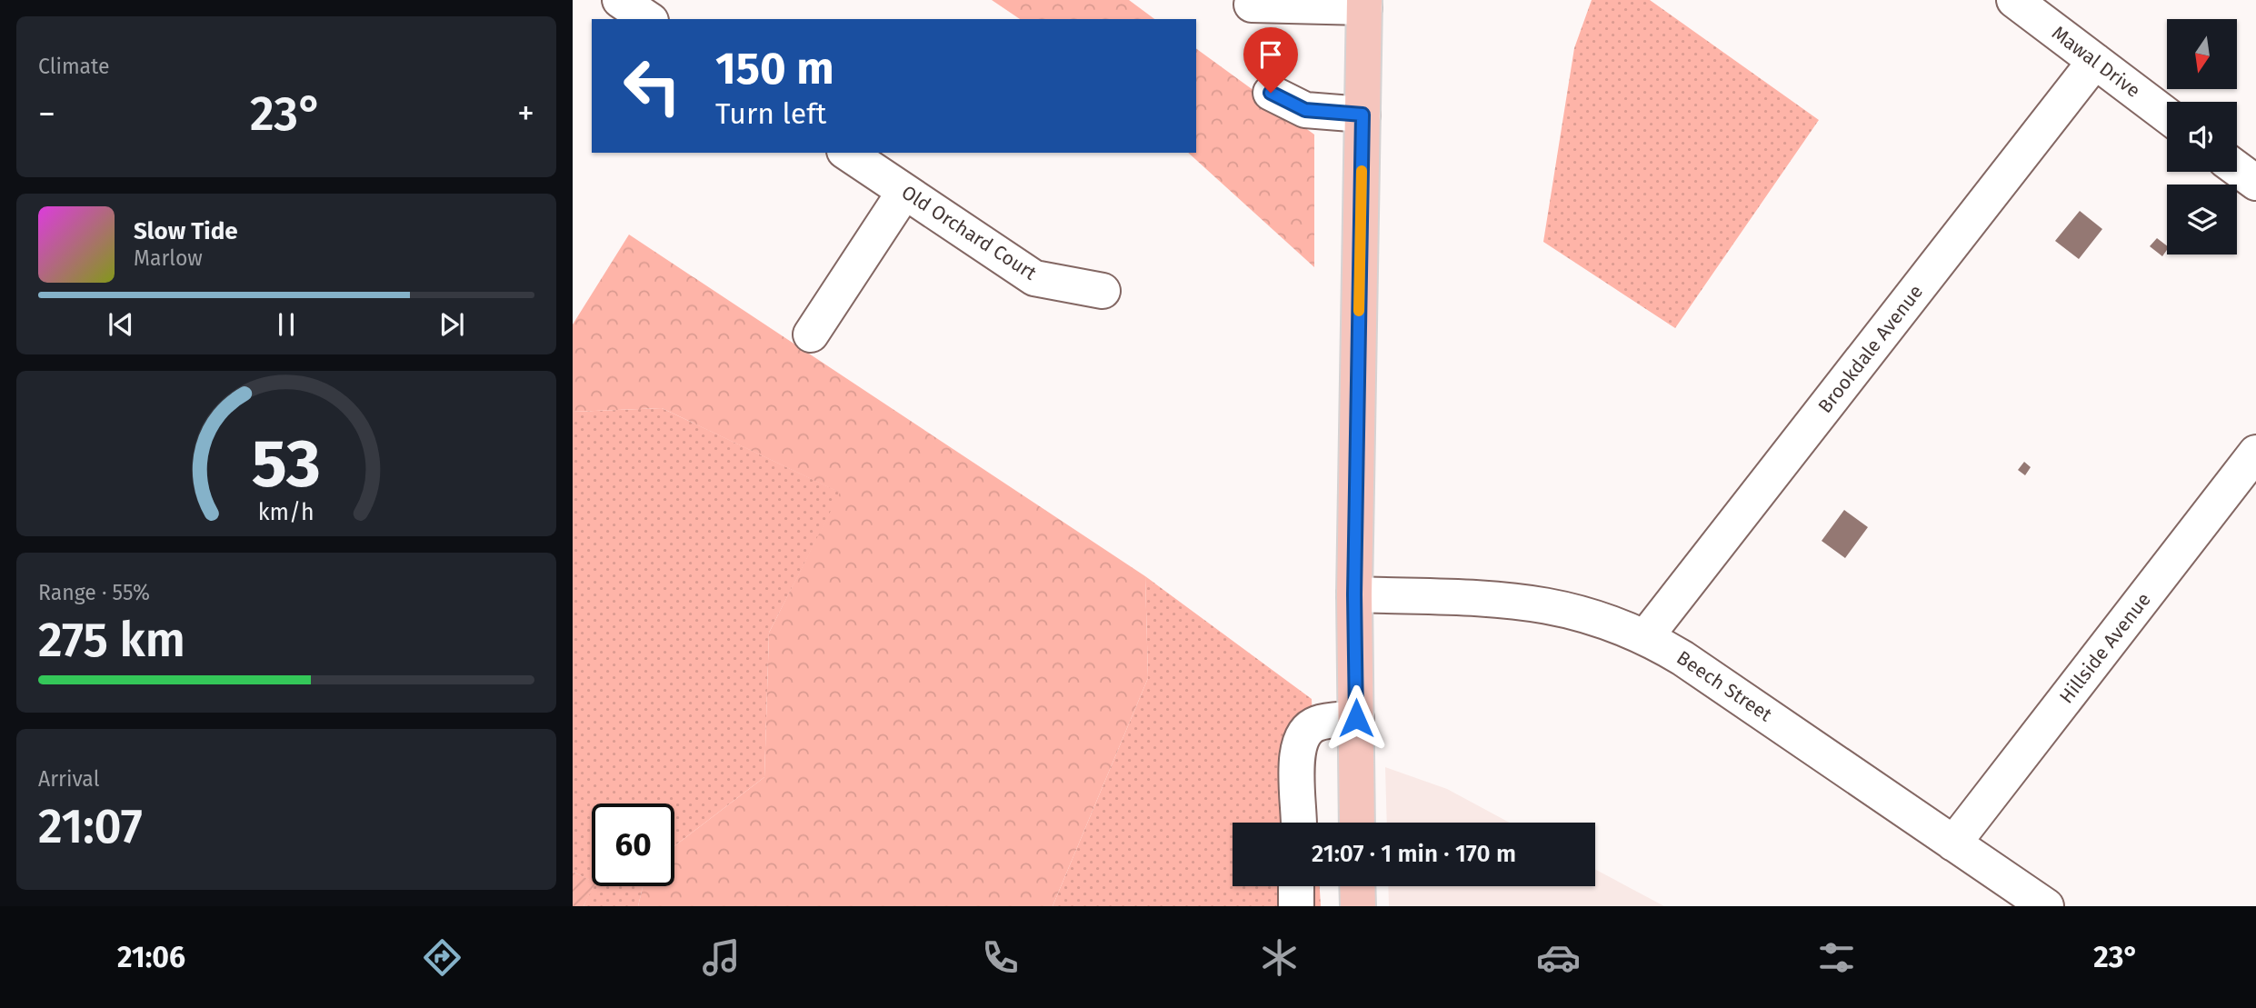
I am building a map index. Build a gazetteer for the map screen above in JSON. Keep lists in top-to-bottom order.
{
  "streets": {
    "street": [
      "Mawal Drive",
      "Old Orchard Court",
      "Brookdale Avenue",
      "Hillside Avenue",
      "Beech Street"
    ]
  },
  "crossings": [
    ["Mawal Drive", "Brookdale Avenue"],
    ["Brookdale Avenue", "Beech Street"],
    ["Hillside Avenue", "Beech Street"]
  ],
  "north": "bottom",
  "page": {
    "tile": [
      "Climate",
      ["Range · 55%", "275 km"],
      ["Arrival", "21:07"]
    ],
    "turn": ["150 m", "Turn left"],
    "heat": ["−", "23°", "+"],
    "song": ["Slow Tide", "Marlow"],
    "limit": "60",
    "trip": "21:07 · 1 min · 170 m",
    "tabs": ["21:06", "23°"],
    "gauge": ["53", "km/h"]
  }
}
